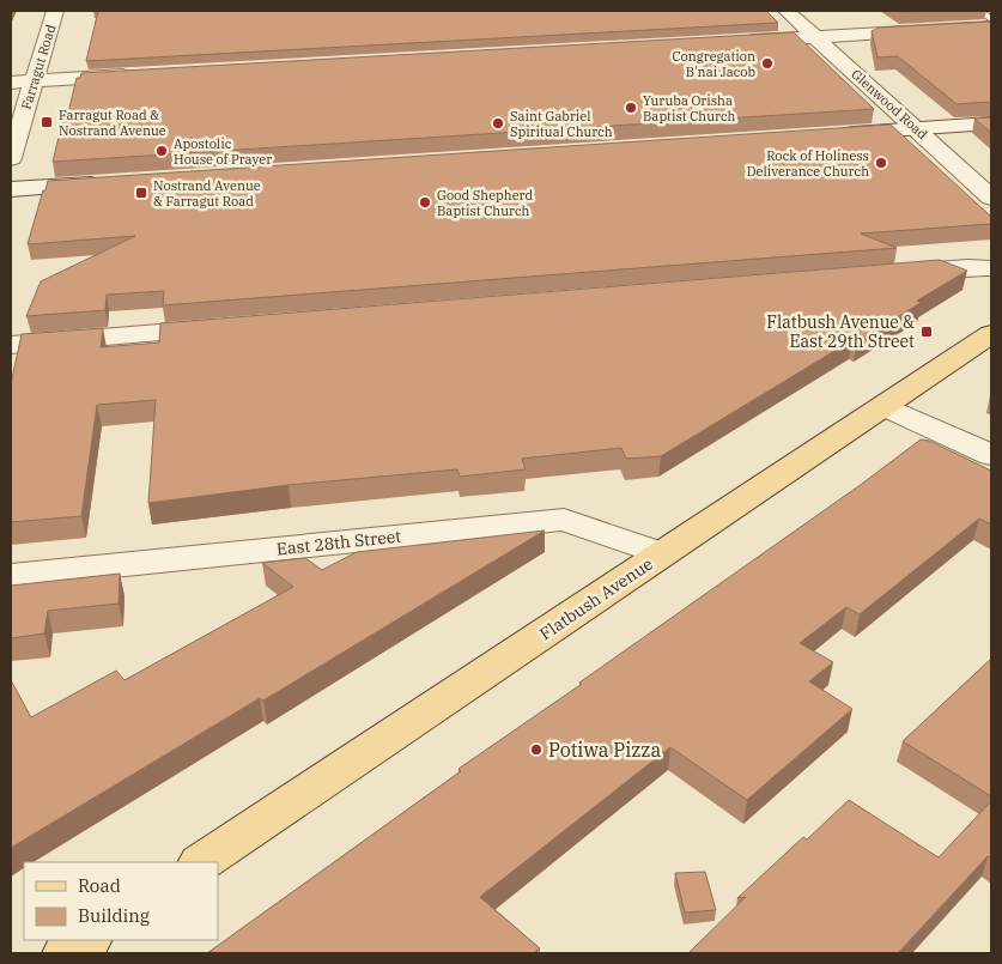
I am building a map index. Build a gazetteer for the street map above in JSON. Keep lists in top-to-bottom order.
{
  "streets": {
    "main road": ["Flatbush Avenue"],
    "street": ["Farragut Road", "Glenwood Road", "East 28th Street"]
  },
  "crossings": [
    ["East 28th Street", "Flatbush Avenue"]
  ],
  "places": {
    "other": [
      "Congregation B'nai Jacob",
      "Yuruba Orisha Baptist Church",
      "Saint Gabriel Spiritual Church",
      "Apostolic House of Prayer",
      "Rock of Holiness Deliverance Church",
      "Good Shepherd Baptist Church",
      "Potiwa Pizza"
    ],
    "transit": ["Farragut Road & Nostrand Avenue", "Nostrand Avenue & Farragut Road", "Flatbush Avenue & East 29th Street"]
  },
  "legend": ["Road", "Building"]
}
